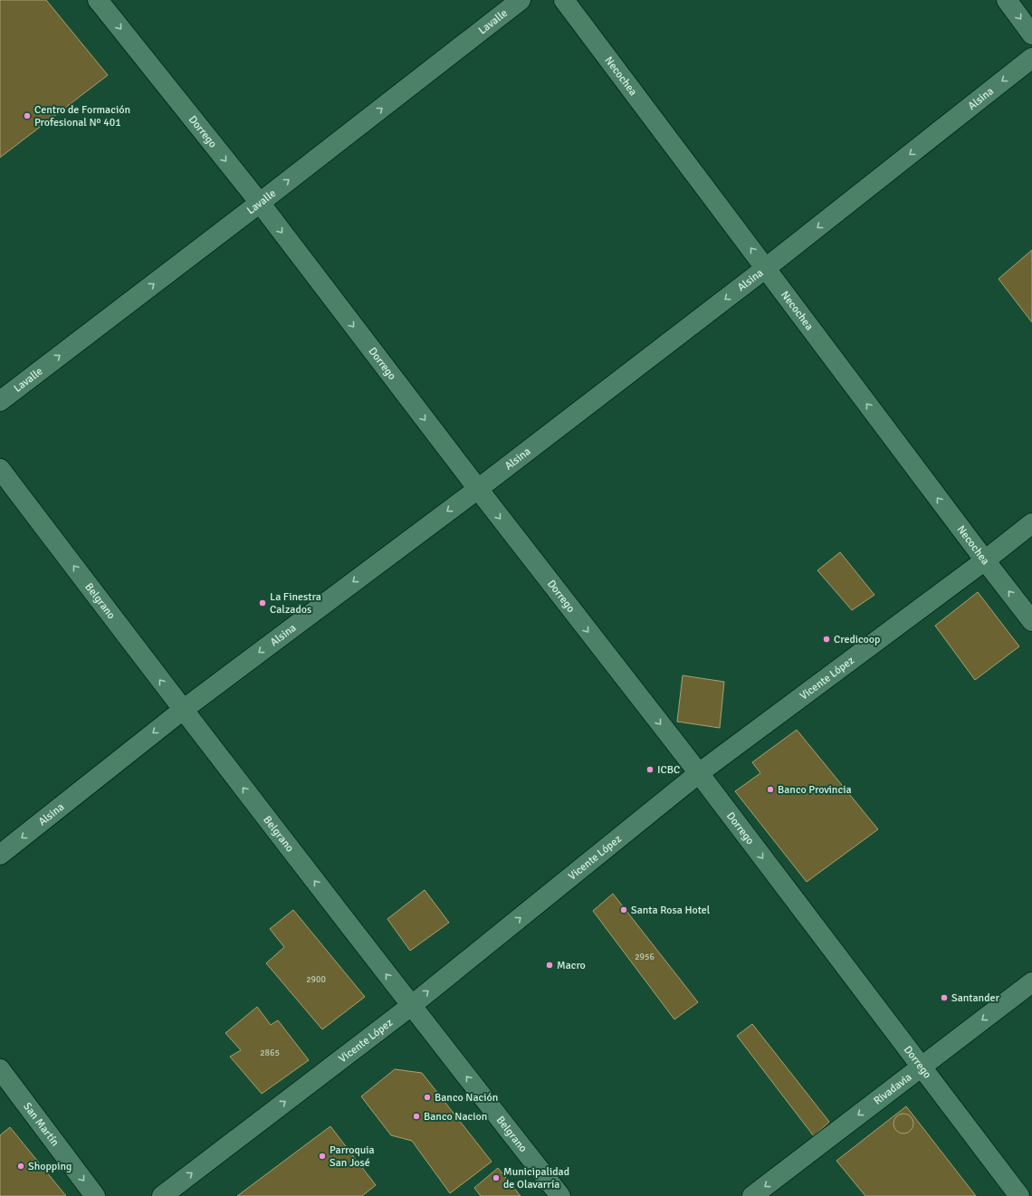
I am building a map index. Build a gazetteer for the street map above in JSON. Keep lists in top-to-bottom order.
{
  "streets": {
    "street": [
      "Lavalle",
      "Necochea",
      "Alsina",
      "Dorrego",
      "Belgrano",
      "Vicente López",
      "Rivadavia",
      "San Martín"
    ]
  },
  "crossings": [
    ["Lavalle", "Dorrego"],
    ["Necochea", "Alsina"],
    ["Necochea", "Vicente López"],
    ["Alsina", "Dorrego"],
    ["Alsina", "Belgrano"],
    ["Dorrego", "Vicente López"],
    ["Dorrego", "Rivadavia"],
    ["Belgrano", "Vicente López"]
  ],
  "one_way": [
    "Lavalle",
    "Necochea",
    "Alsina",
    "Dorrego",
    "Belgrano",
    "Vicente López",
    "Rivadavia",
    "San Martín"
  ],
  "places": [
    "Centro de Formación Profesional Nº 401",
    "La Finestra Calzados",
    "Credicoop",
    "ICBC",
    "Banco Provincia",
    "Santa Rosa Hotel",
    "Macro",
    "Santander",
    "Banco Nación",
    "Banco Nacion",
    "Parroquia San José",
    "Shopping",
    "Municipalidad de Olavarría"
  ],
  "house_numbers": ["2956", "2900", "2865"]
}
